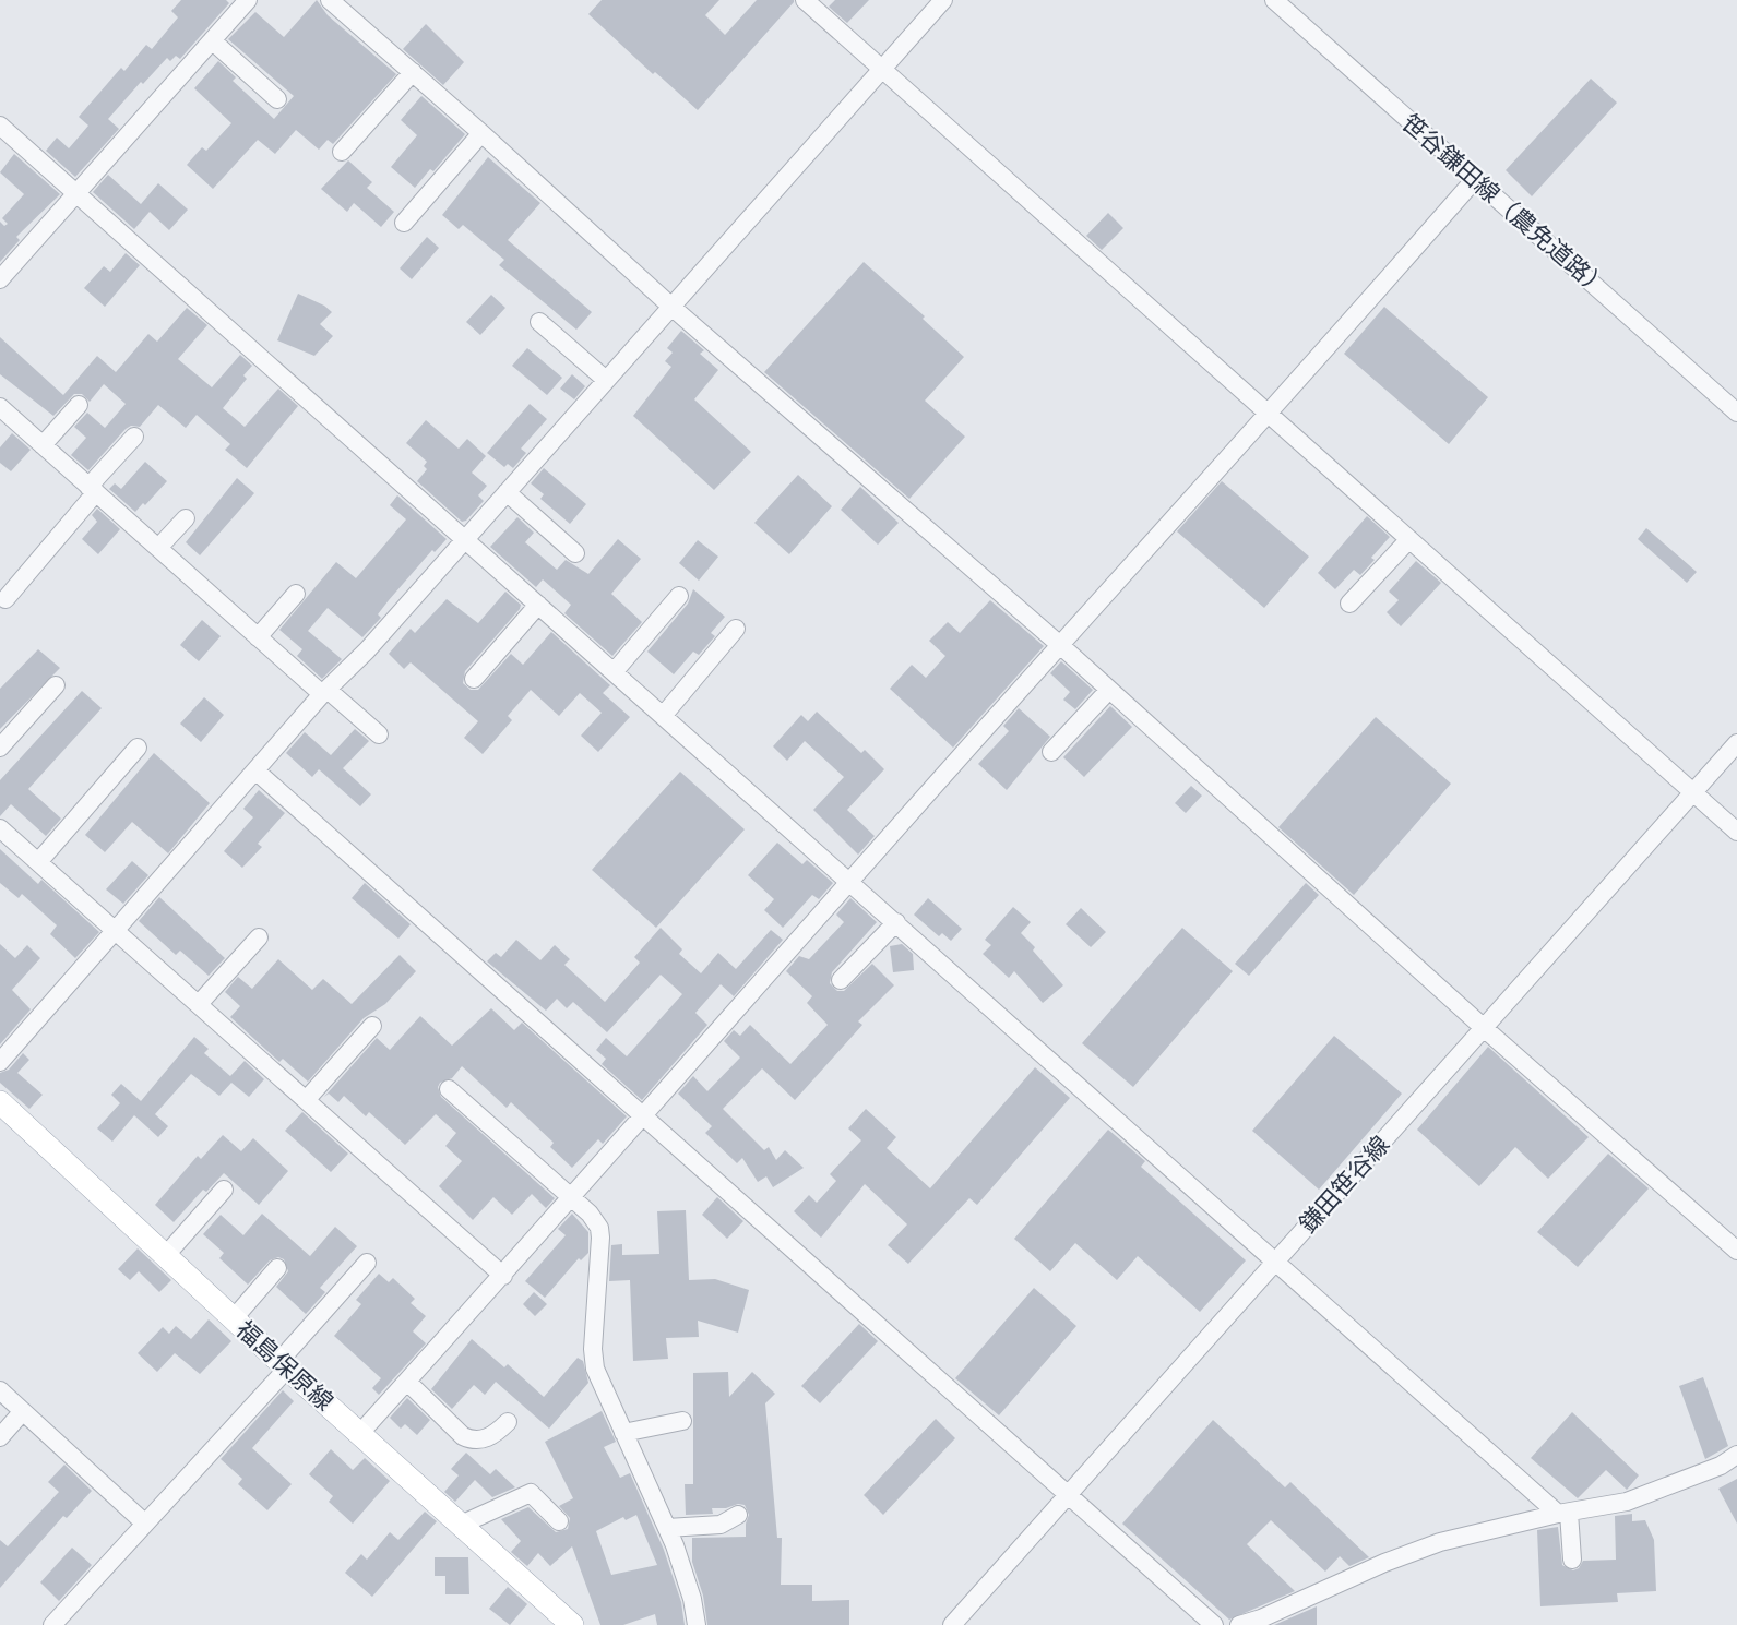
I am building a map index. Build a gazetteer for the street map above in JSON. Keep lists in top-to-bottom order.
{
  "streets": {
    "main road": ["福島保原線"],
    "street": ["笹谷鎌田線（農免道路）", "鎌田笹谷線"]
  }
}
